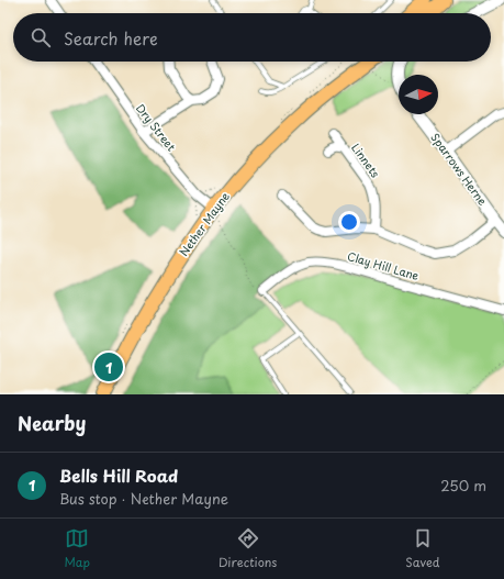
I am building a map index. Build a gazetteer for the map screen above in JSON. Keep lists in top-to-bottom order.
{
  "streets": {
    "main road": ["Nether Mayne"],
    "street": [
      "Dry Street",
      "Linnets",
      "Sparrows Herne",
      "Clay Hill Lane"
    ]
  },
  "crossings": [
    ["Dry Street", "Nether Mayne"]
  ],
  "north": "right",
  "page": {
    "search": "Search here",
    "pins": "1",
    "heading": "Nearby",
    "list": [
      {
        "mark": "1",
        "name": "Bells Hill Road",
        "note": "Bus stop · Nether Mayne",
        "value": "250 m"
      }
    ],
    "nav": ["Map", "Directions", "Saved"]
  }
}
